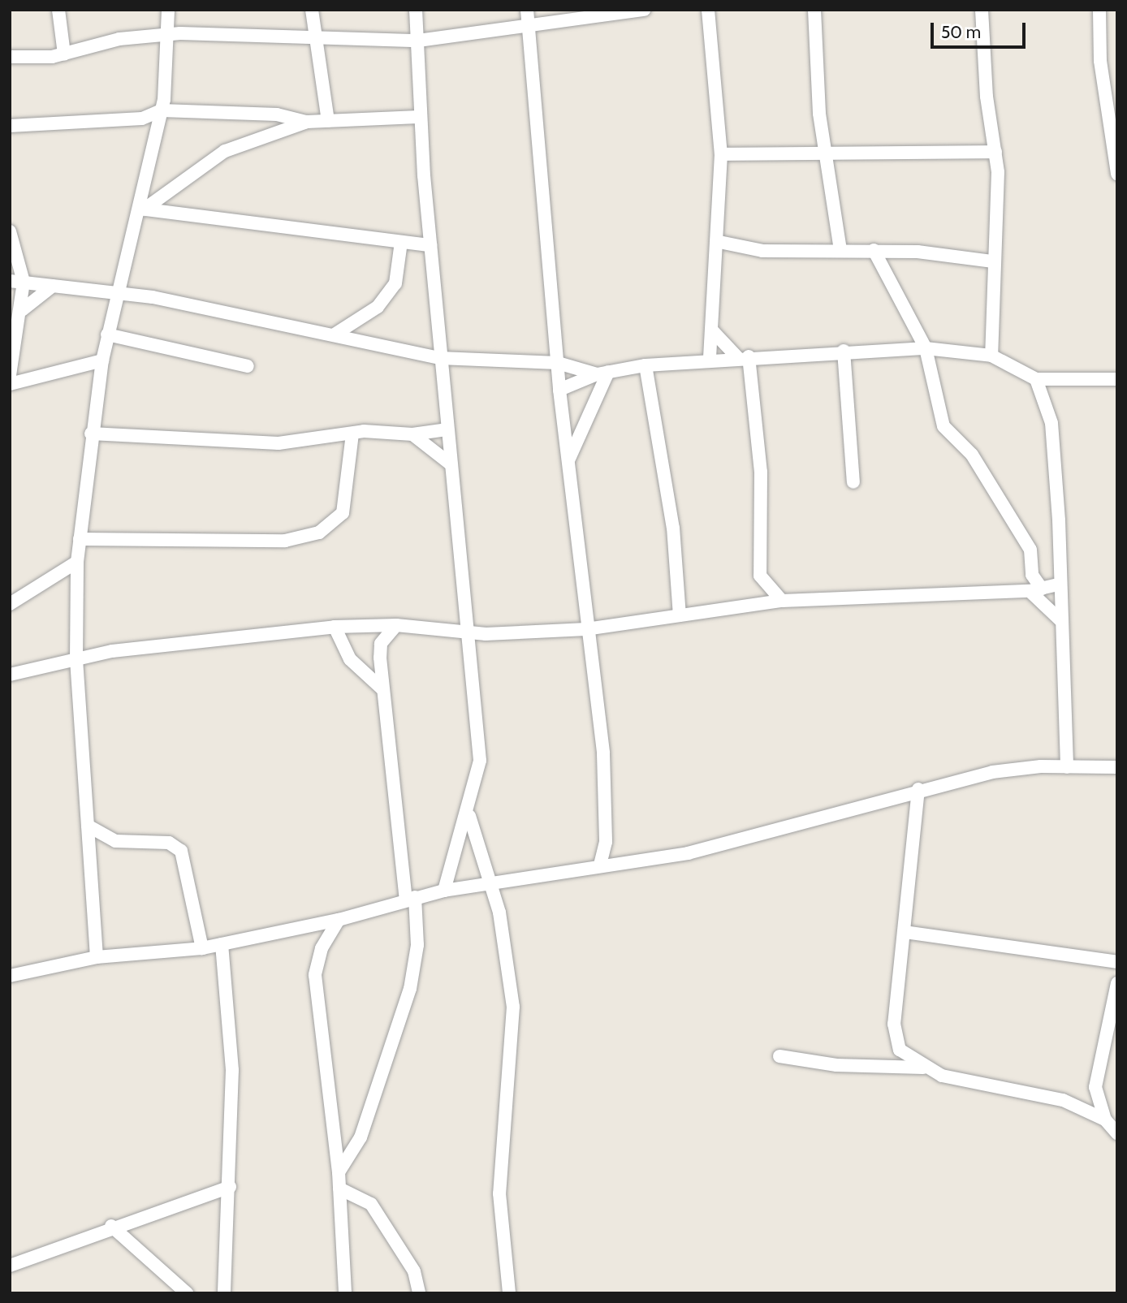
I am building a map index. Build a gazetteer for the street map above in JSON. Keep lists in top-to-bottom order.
{
  "scale_bar": "50 m"
}
